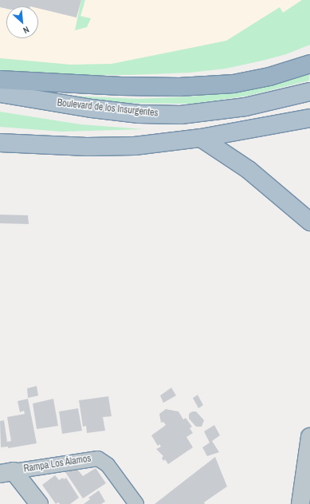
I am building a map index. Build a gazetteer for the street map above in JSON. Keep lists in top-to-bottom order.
{
  "streets": {
    "main road": ["Boulevard de los Insurgentes"],
    "street": ["Rampa Los Álamos"]
  },
  "north": "bottom right"
}
